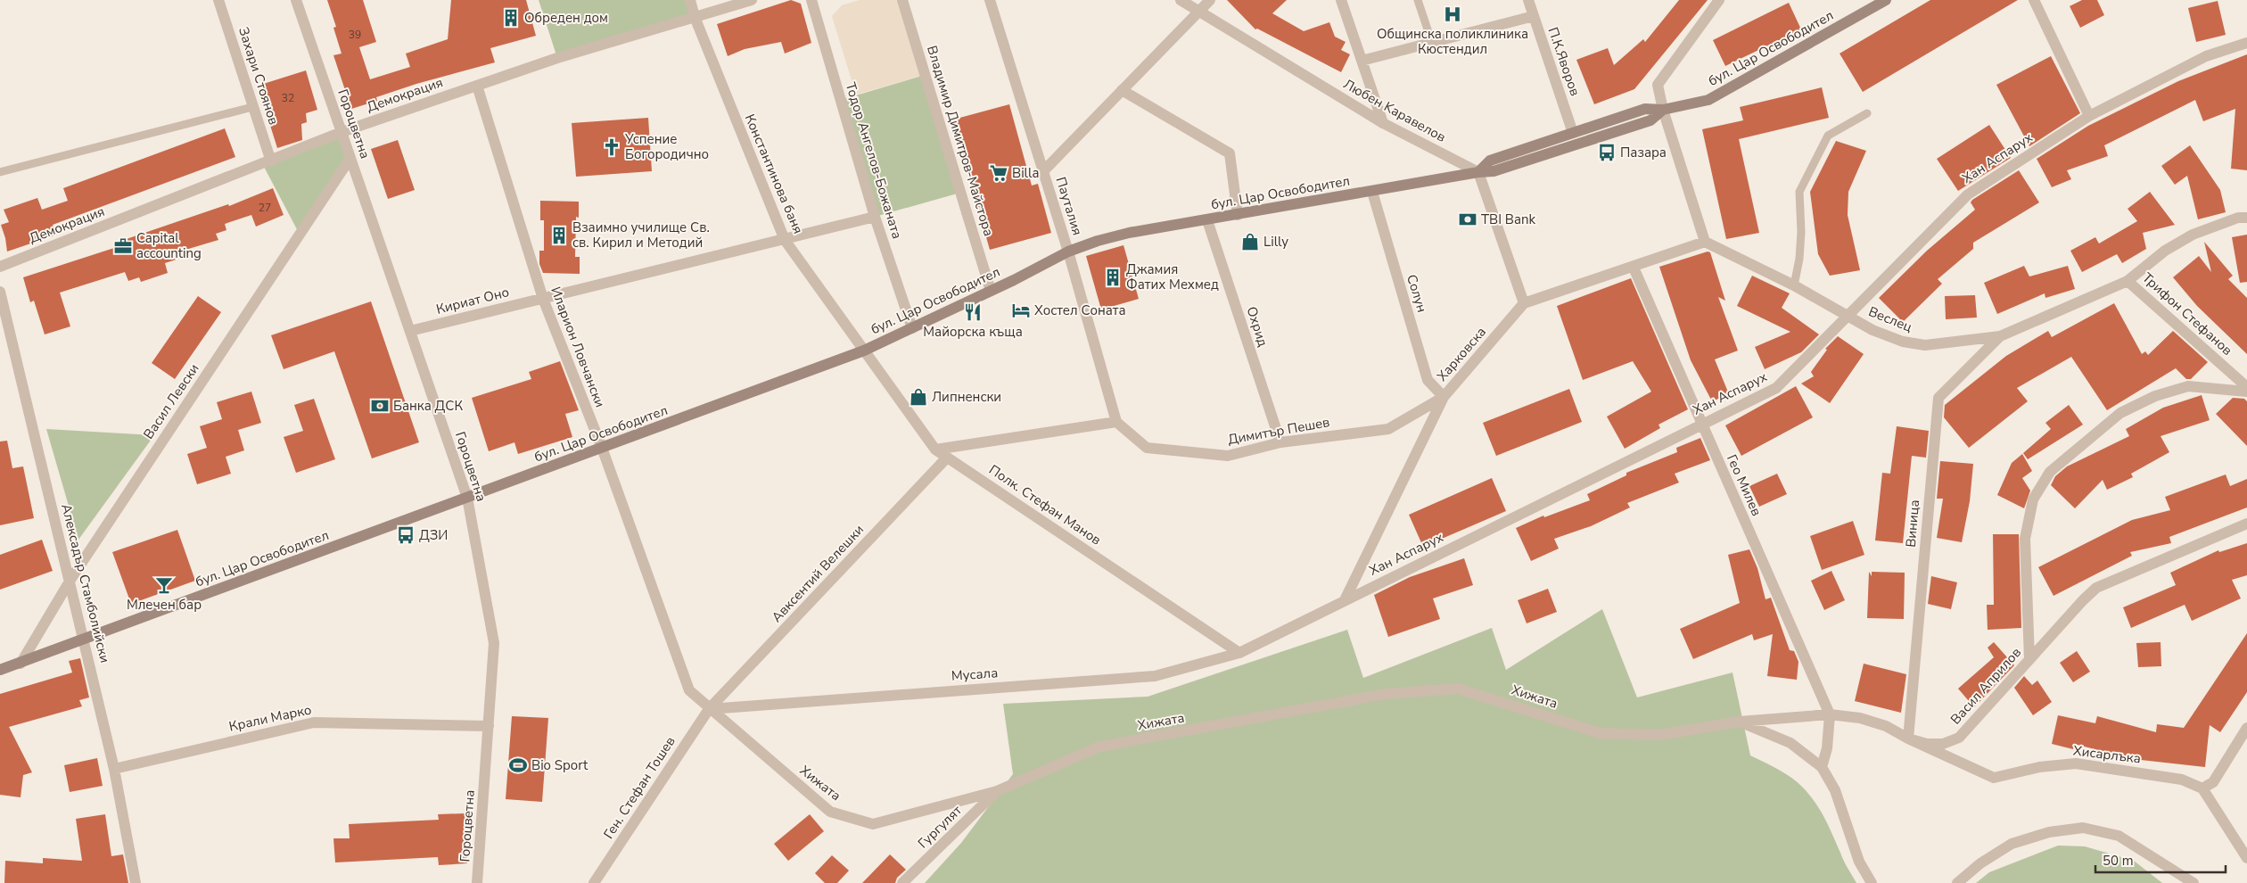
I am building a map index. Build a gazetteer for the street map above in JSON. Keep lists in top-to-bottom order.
{
  "streets": {
    "main road": ["бул. Цар Освободител"],
    "street": [
      "П.К.Яворов",
      "Захари Стоянов",
      "Демокрация",
      "Любен Kаравелов",
      "Гороцветна",
      "Владимир Димитров-Майстора",
      "Хан Аспарух",
      "Тодор Ангелов-Божаната",
      "Константинова баня",
      "Пауталия",
      "Солун",
      "Кириат Оно",
      "Трифон Стефанов",
      "Веслец",
      "Охрид",
      "Иларион Ловчански",
      "Харковска",
      "Васил Левски",
      "Димитър Пешев",
      "Гео Милев",
      "Полк. Стефан Манов",
      "Виница",
      "Авксентий Велешки",
      "Алексадър Стамболийски",
      "Мусала",
      "Васил Априлов",
      "Хижата",
      "Крали Марко",
      "Хисарлъка",
      "Ген. Стефан Тошев",
      "Гургулят"
    ]
  },
  "crossings": [
    ["бул. Цар Освободител", "Любен Kаравелов"],
    ["бул. Цар Освободител", "Гороцветна"],
    ["бул. Цар Освободител", "Владимир Димитров-Майстора"],
    ["бул. Цар Освободител", "Тодор Ангелов-Божаната"],
    ["бул. Цар Освободител", "Константинова баня"],
    ["бул. Цар Освободител", "Пауталия"],
    ["бул. Цар Освободител", "Солун"],
    ["бул. Цар Освободител", "Охрид"],
    ["бул. Цар Освободител", "Иларион Ловчански"],
    ["бул. Цар Освободител", "Васил Левски"],
    ["бул. Цар Освободител", "Полк. Стефан Манов"],
    ["бул. Цар Освободител", "Алексадър Стамболийски"],
    ["Захари Стоянов", "Демокрация"],
    ["Демокрация", "Гороцветна"],
    ["Демокрация", "Константинова баня"],
    ["Демокрация", "Иларион Ловчански"],
    ["Гороцветна", "Кириат Оно"],
    ["Гороцветна", "Васил Левски"],
    ["Гороцветна", "Крали Марко"],
    ["Хан Аспарух", "Веслец"],
    ["Хан Аспарух", "Харковска"],
    ["Хан Аспарух", "Гео Милев"],
    ["Хан Аспарух", "Полк. Стефан Манов"],
    ["Хан Аспарух", "Мусала"],
    ["Тодор Ангелов-Божаната", "Кириат Оно"],
    ["Константинова баня", "Кириат Оно"],
    ["Константинова баня", "Полк. Стефан Манов"],
    ["Пауталия", "Димитър Пешев"],
    ["Солун", "Харковска"],
    ["Солун", "Димитър Пешев"],
    ["Кириат Оно", "Иларион Ловчански"],
    ["Трифон Стефанов", "Веслец"],
    ["Веслец", "Виница"],
    ["Охрид", "Димитър Пешев"],
    ["Иларион Ловчански", "Авксентий Велешки"],
    ["Иларион Ловчански", "Мусала"],
    ["Иларион Ловчански", "Хижата"],
    ["Иларион Ловчански", "Ген. Стефан Тошев"],
    ["Харковска", "Димитър Пешев"],
    ["Васил Левски", "Алексадър Стамболийски"],
    ["Гео Милев", "Васил Априлов"],
    ["Полк. Стефан Манов", "Авксентий Велешки"],
    ["Полк. Стефан Манов", "Мусала"],
    ["Виница", "Васил Априлов"],
    ["Виница", "Хисарлъка"],
    ["Авксентий Велешки", "Мусала"],
    ["Авксентий Велешки", "Хижата"],
    ["Авксентий Велешки", "Ген. Стефан Тошев"],
    ["Алексадър Стамболийски", "Крали Марко"],
    ["Мусала", "Хижата"],
    ["Мусала", "Ген. Стефан Тошев"],
    ["Васил Априлов", "Хижата"],
    ["Васил Априлов", "Хисарлъка"],
    ["Хижата", "Ген. Стефан Тошев"],
    ["Хижата", "Гургулят"]
  ],
  "places": {
    "hospital": ["Общинска поликлиника Кюстендил"],
    "building": ["Обреден дом", "Взаимно училище Св. св. Кирил и Методий", "Джамия Фатих Мехмед"],
    "church": ["Успение Богородично"],
    "bus stop": ["Пазара", "ДЗИ"],
    "supermarket": ["Billa"],
    "bank": ["TBI Bank", "Банка ДСК"],
    "shop": ["Lilly", "Липненски"],
    "office": ["Capital accounting"],
    "hotel": ["Хостел Соната"],
    "restaurant": ["Майорска къща"],
    "bar": ["Млечен бар"],
    "sports": ["Bio Sport"]
  },
  "house_numbers": ["39", "32", "27"],
  "scale_bar": "50 m"
}
